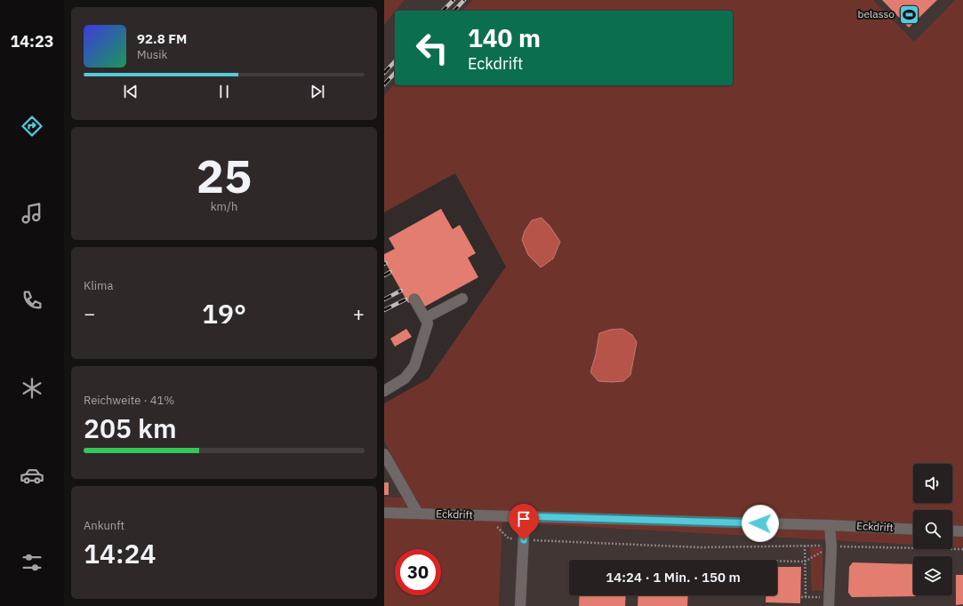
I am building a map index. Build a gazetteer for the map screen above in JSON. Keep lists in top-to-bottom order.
{
  "streets": {
    "street": ["Eckdrift"]
  },
  "places": {
    "sports": ["belasso"]
  },
  "page": {
    "tabs": "14:23",
    "turn": ["140 m", "Eckdrift"],
    "song": ["92.8 FM", "Musik"],
    "tile": [
      ["25", "km/h"],
      "Klima",
      ["Reichweite · 41%", "205 km"],
      ["Ankunft", "14:24"]
    ],
    "heat": ["−", "19°", "+"],
    "limit": "30",
    "trip": "14:24 · 1 Min. · 150 m"
  }
}
